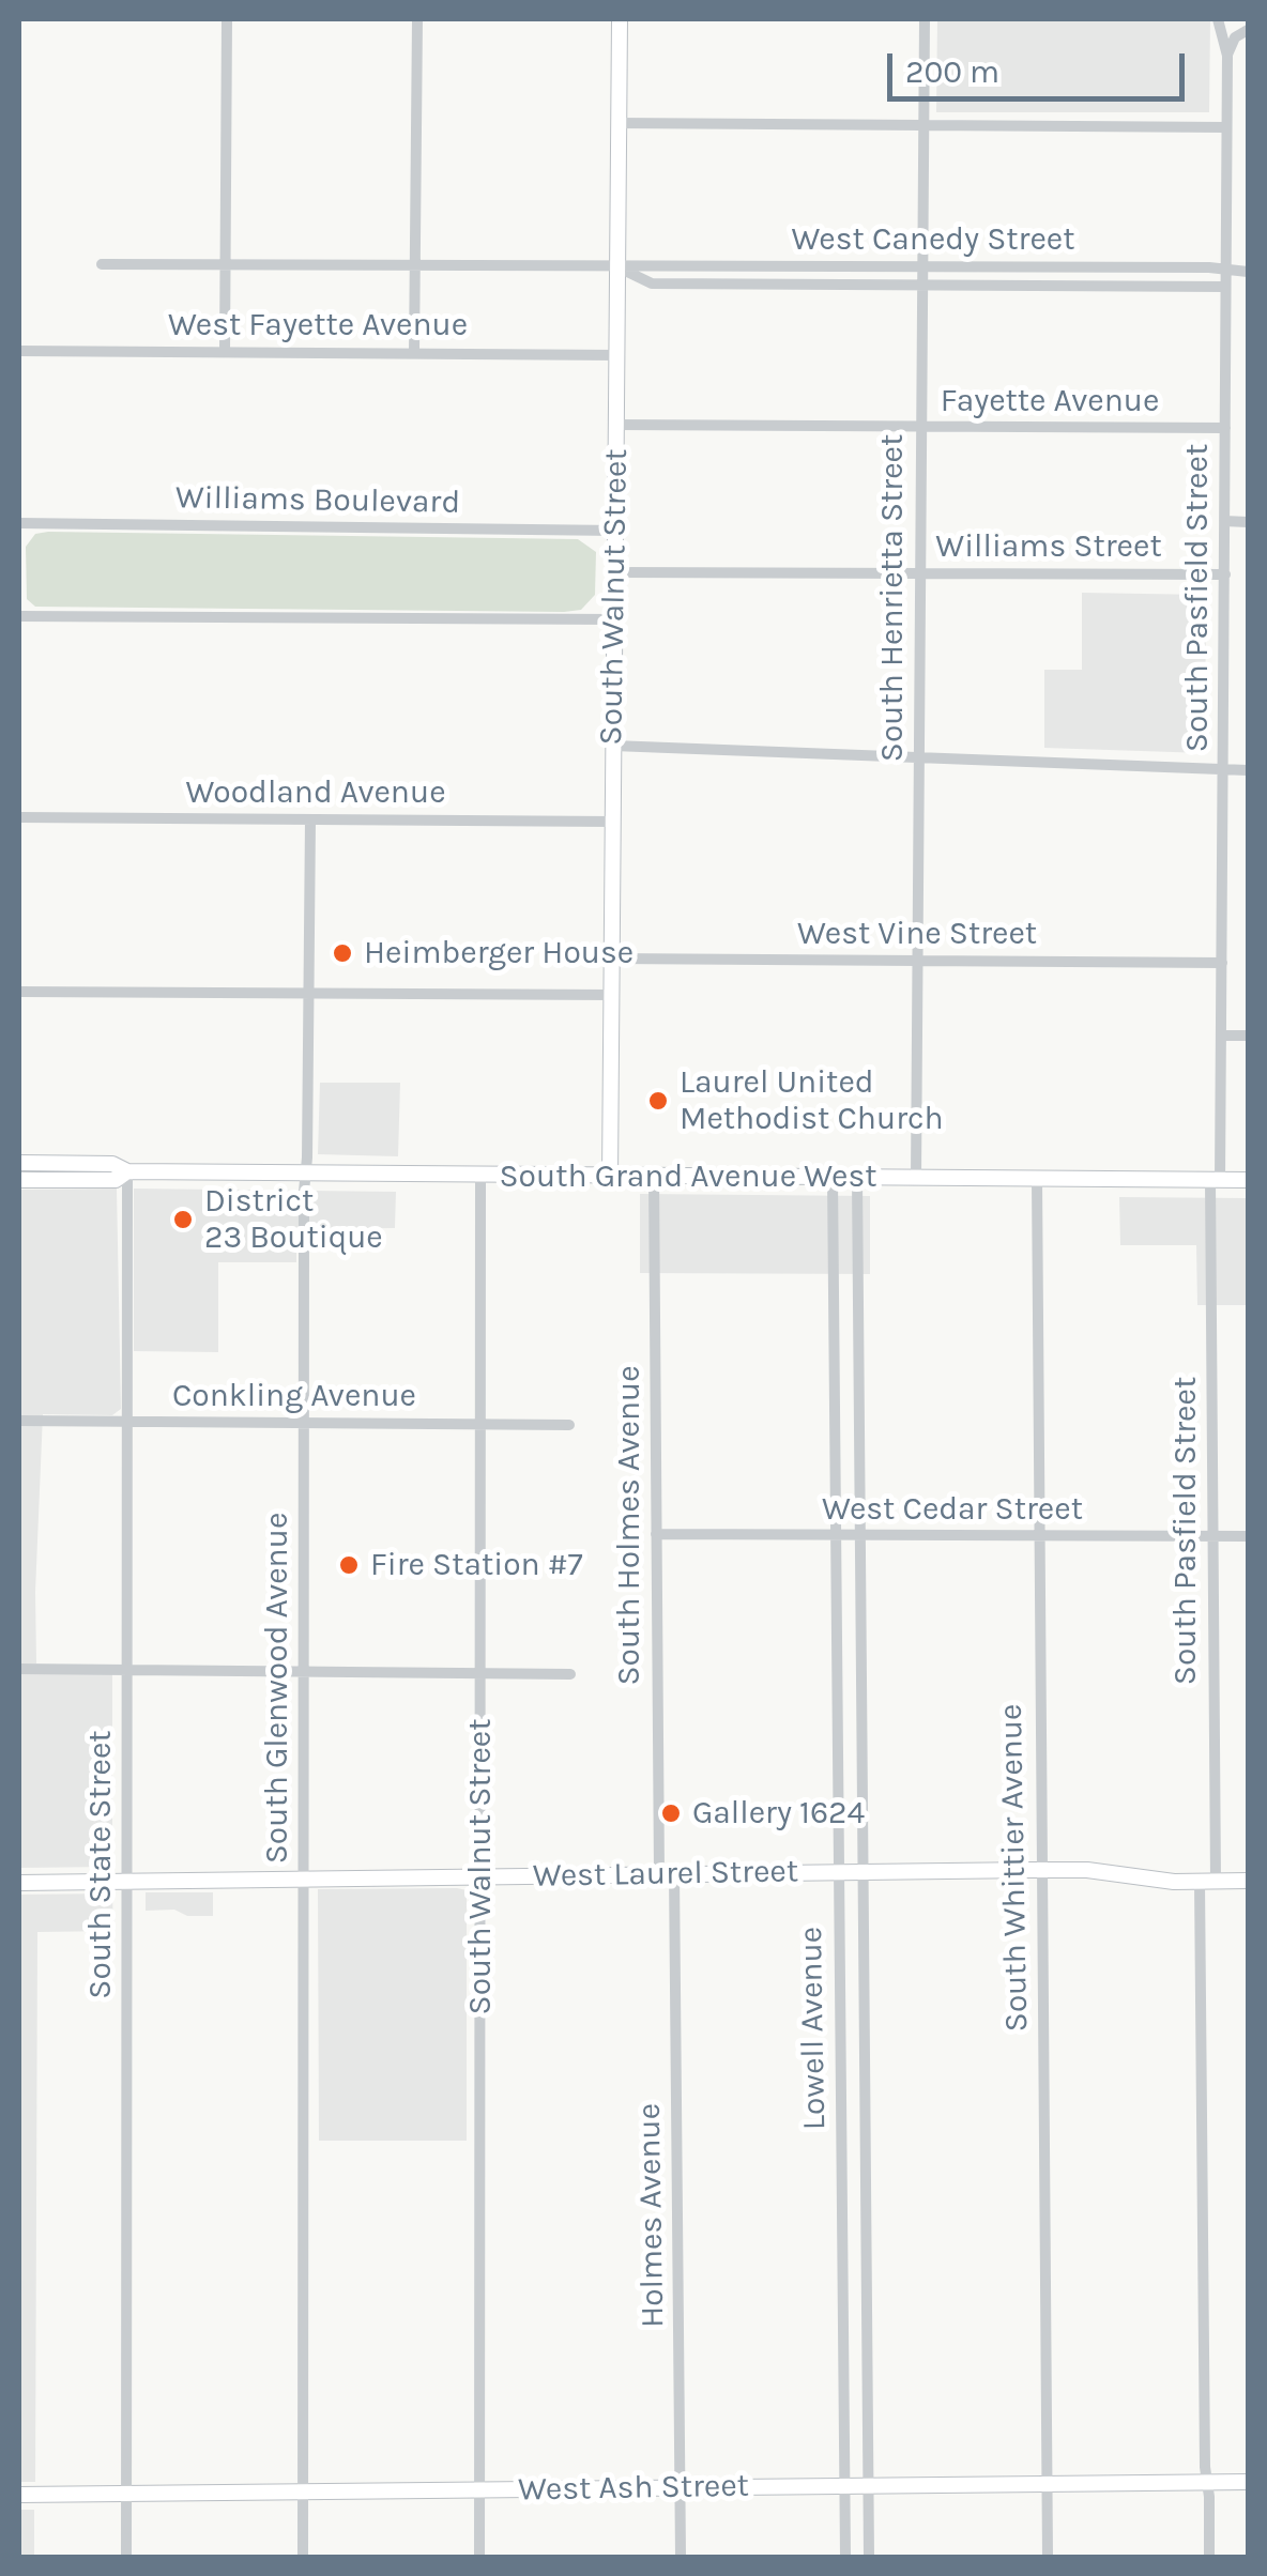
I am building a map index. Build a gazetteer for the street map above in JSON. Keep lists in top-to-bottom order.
{
  "streets": {
    "street": [
      "West Canedy Street",
      "West Fayette Avenue",
      "Fayette Avenue",
      "Williams Boulevard",
      "Williams Street",
      "South Walnut Street",
      "South Henrietta Street",
      "South Pasfield Street",
      "Woodland Avenue",
      "West Vine Street",
      "South Grand Avenue West",
      "Conkling Avenue",
      "West Cedar Street",
      "South Holmes Avenue",
      "South Glenwood Avenue",
      "South State Street",
      "South Whittier Avenue",
      "West Laurel Street",
      "Lowell Avenue",
      "Holmes Avenue",
      "West Ash Street"
    ]
  },
  "crossings": [
    ["West Canedy Street", "South Walnut Street"],
    ["West Canedy Street", "South Henrietta Street"],
    ["West Canedy Street", "South Pasfield Street"],
    ["West Fayette Avenue", "South Walnut Street"],
    ["Fayette Avenue", "South Walnut Street"],
    ["Fayette Avenue", "South Henrietta Street"],
    ["Fayette Avenue", "South Pasfield Street"],
    ["Williams Boulevard", "South Walnut Street"],
    ["Williams Street", "South Walnut Street"],
    ["Williams Street", "South Henrietta Street"],
    ["Williams Street", "South Pasfield Street"],
    ["South Walnut Street", "Woodland Avenue"],
    ["South Walnut Street", "West Vine Street"],
    ["South Walnut Street", "South Grand Avenue West"],
    ["South Walnut Street", "Conkling Avenue"],
    ["South Walnut Street", "West Laurel Street"],
    ["South Walnut Street", "West Ash Street"],
    ["South Henrietta Street", "West Vine Street"],
    ["South Henrietta Street", "South Grand Avenue West"],
    ["South Pasfield Street", "West Vine Street"],
    ["South Pasfield Street", "South Grand Avenue West"],
    ["South Pasfield Street", "West Cedar Street"],
    ["South Pasfield Street", "West Laurel Street"],
    ["South Pasfield Street", "West Ash Street"],
    ["Woodland Avenue", "South Glenwood Avenue"],
    ["South Grand Avenue West", "South Holmes Avenue"],
    ["South Grand Avenue West", "South Glenwood Avenue"],
    ["South Grand Avenue West", "South State Street"],
    ["South Grand Avenue West", "South Whittier Avenue"],
    ["South Grand Avenue West", "Lowell Avenue"],
    ["Conkling Avenue", "South Glenwood Avenue"],
    ["Conkling Avenue", "South State Street"],
    ["West Cedar Street", "South Holmes Avenue"],
    ["West Cedar Street", "South Whittier Avenue"],
    ["West Cedar Street", "Lowell Avenue"],
    ["South Holmes Avenue", "West Laurel Street"],
    ["South Holmes Avenue", "Holmes Avenue"],
    ["South Glenwood Avenue", "West Laurel Street"],
    ["South Glenwood Avenue", "West Ash Street"],
    ["South State Street", "West Laurel Street"],
    ["South State Street", "West Ash Street"],
    ["South Whittier Avenue", "West Laurel Street"],
    ["South Whittier Avenue", "West Ash Street"],
    ["West Laurel Street", "Lowell Avenue"],
    ["West Laurel Street", "Holmes Avenue"],
    ["Lowell Avenue", "West Ash Street"],
    ["Holmes Avenue", "West Ash Street"]
  ],
  "places": [
    "Heimberger House",
    "Laurel United Methodist Church",
    "District 23 Boutique",
    "Fire Station #7",
    "Gallery 1624"
  ],
  "scale_bar": "200 m"
}
